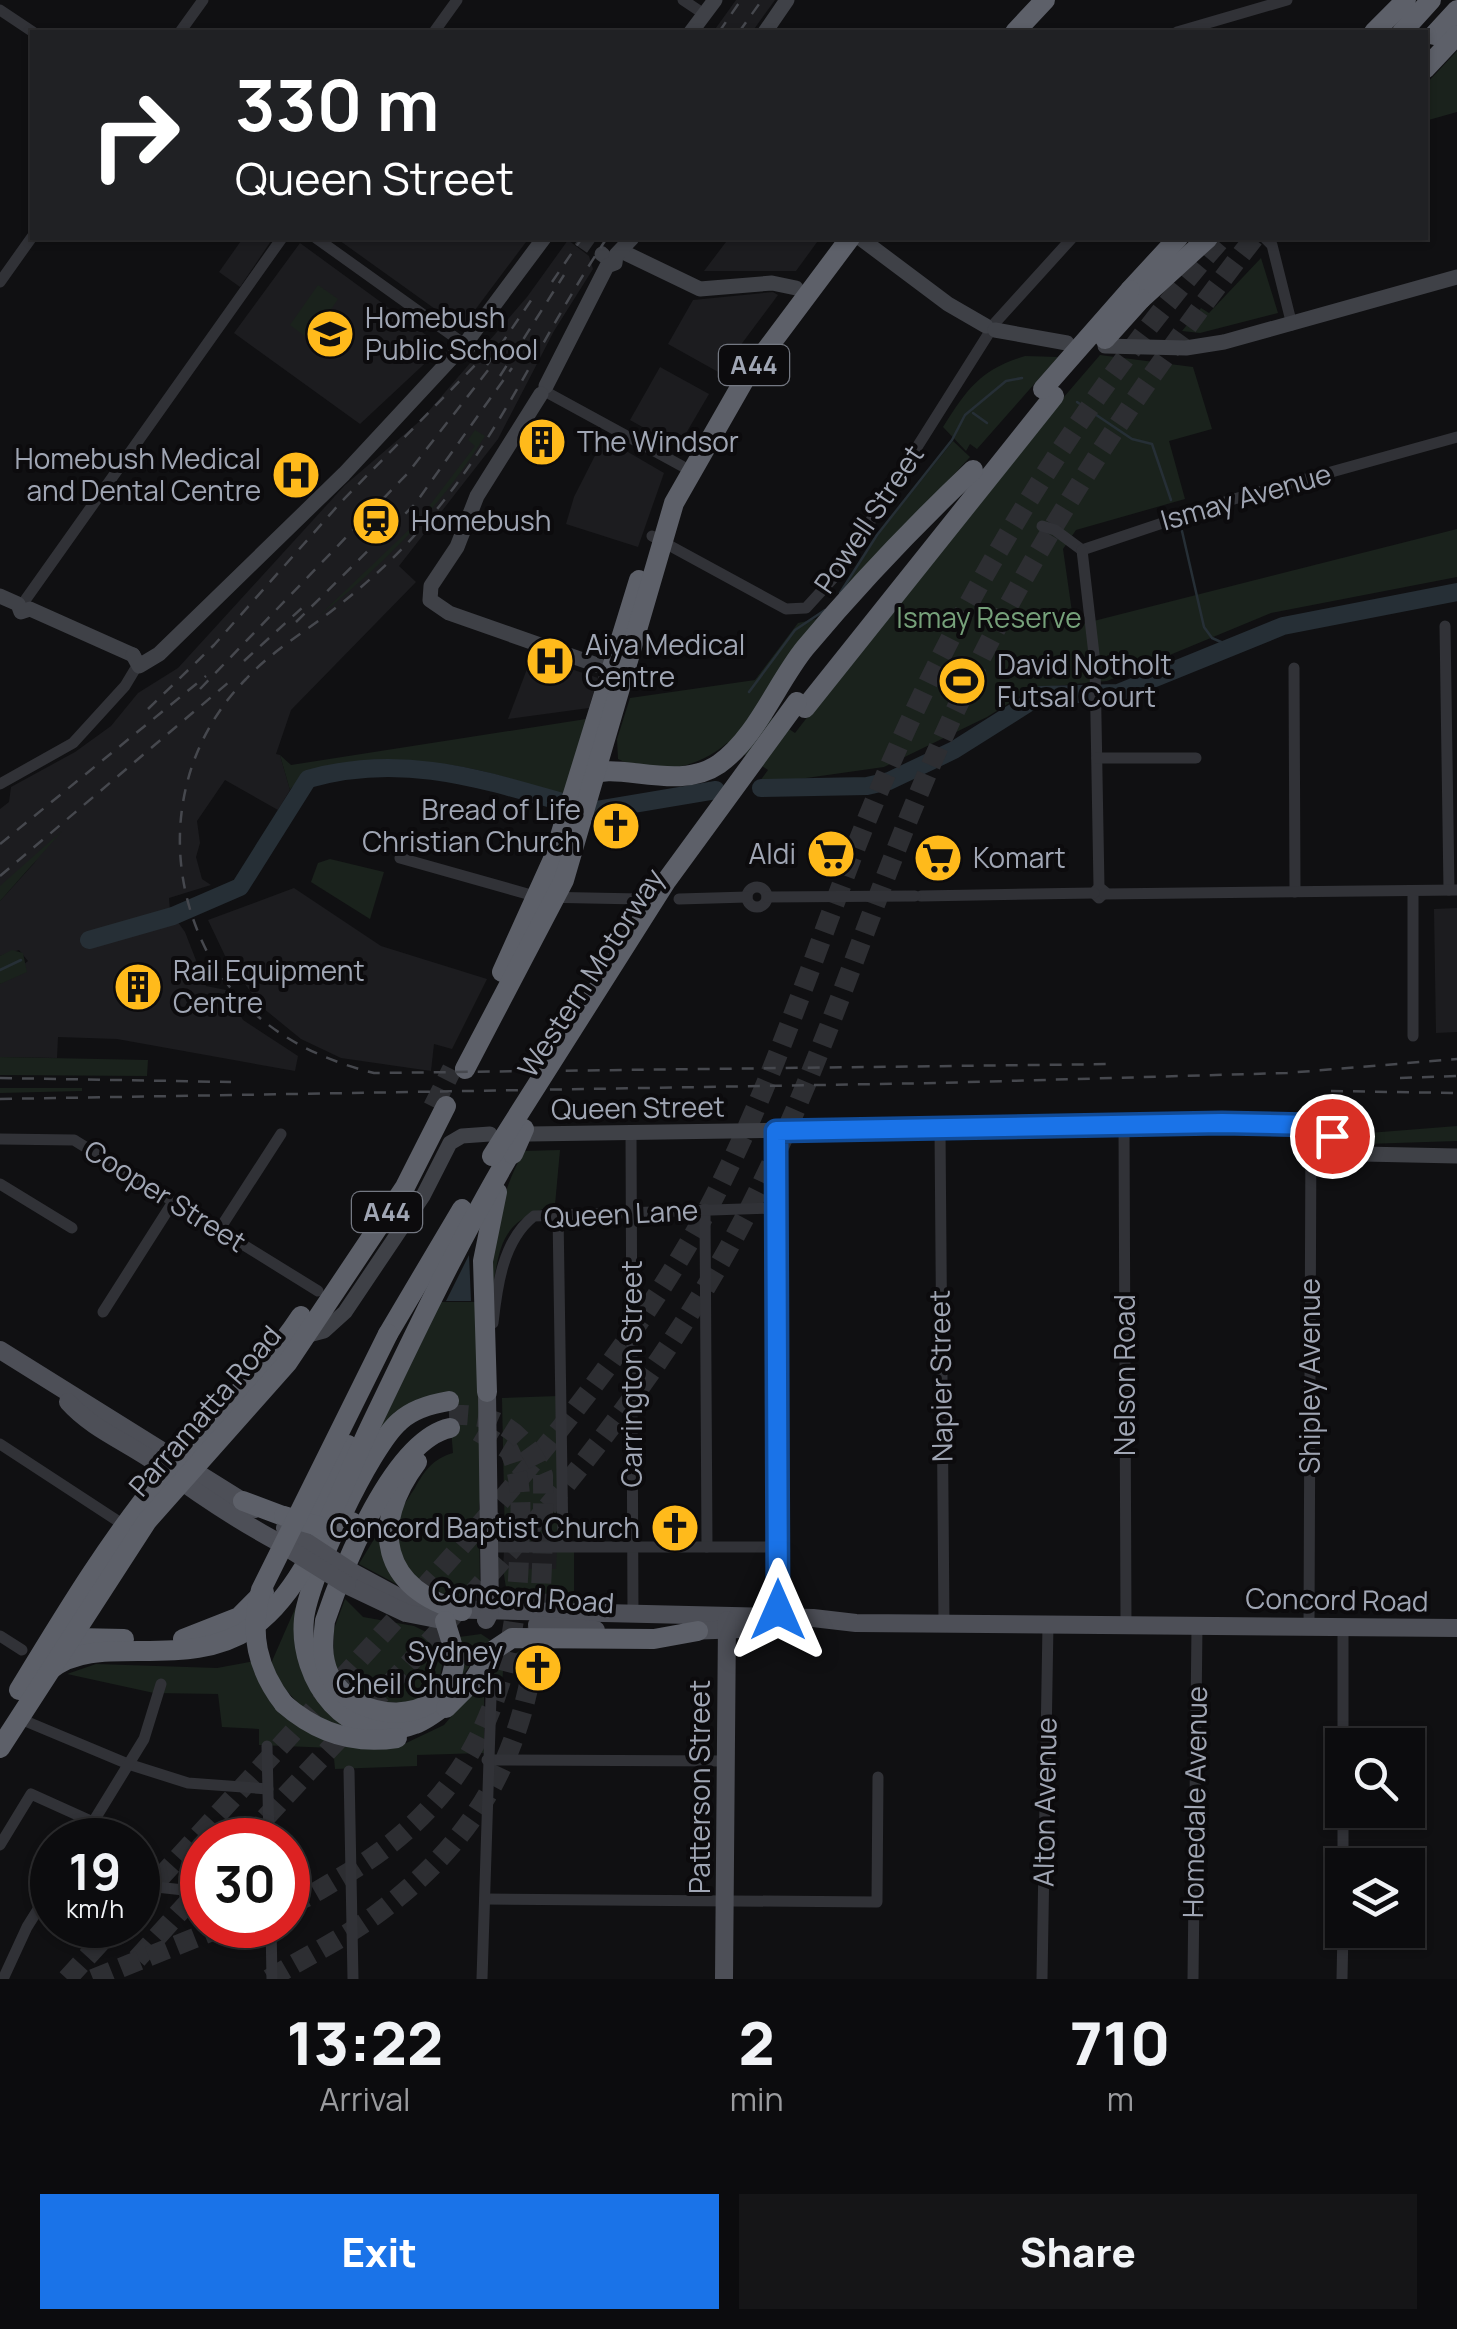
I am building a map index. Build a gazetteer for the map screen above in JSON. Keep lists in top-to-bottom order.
{
  "streets": {
    "highway": ["A44", "Western Motorway", "Parramatta Road"],
    "main road": ["Concord Road", "Patterson Street"],
    "street": [
      "Ismay Avenue",
      "Powell Street",
      "Queen Street",
      "Cooper Street",
      "Queen Lane",
      "Carrington Street",
      "Nelson Road",
      "Napier Street",
      "Shipley Avenue",
      "Alton Avenue",
      "Homedale Avenue"
    ]
  },
  "crossings": [
    ["A44", "Powell Street"],
    ["Western Motorway", "Queen Street"],
    ["Western Motorway", "Parramatta Road"],
    ["Queen Street", "Carrington Street"],
    ["Queen Street", "Nelson Road"],
    ["Queen Street", "Napier Street"],
    ["Queen Street", "Shipley Avenue"],
    ["Cooper Street", "Parramatta Road"],
    ["Queen Lane", "Carrington Street"],
    ["Carrington Street", "Concord Road"],
    ["Nelson Road", "Concord Road"],
    ["Napier Street", "Concord Road"],
    ["Shipley Avenue", "Concord Road"],
    ["Parramatta Road", "Concord Road"],
    ["Concord Road", "Patterson Street"],
    ["Concord Road", "Alton Avenue"],
    ["Concord Road", "Homedale Avenue"]
  ],
  "parks": ["Ismay Reserve"],
  "places": {
    "school or university": ["Homebush Public School"],
    "building": ["The Windsor", "Rail Equipment Centre"],
    "hospital": ["Homebush Medical and Dental Centre", "Aiya Medical Centre"],
    "station": ["Homebush"],
    "sports": ["David Notholt Futsal Court"],
    "church": ["Bread of Life Christian Church", "Concord Baptist Church", "Sydney Cheil Church"],
    "supermarket": ["Aldi", "Komart"]
  },
  "page": {
    "turn": ["330 m", "Queen Street"],
    "speed": "19 km/h",
    "limit": "30",
    "eta": [
      "13:22",
      "Arrival",
      "2",
      "min",
      "710",
      "m"
    ],
    "buttons": ["Exit", "Share"]
  }
}
